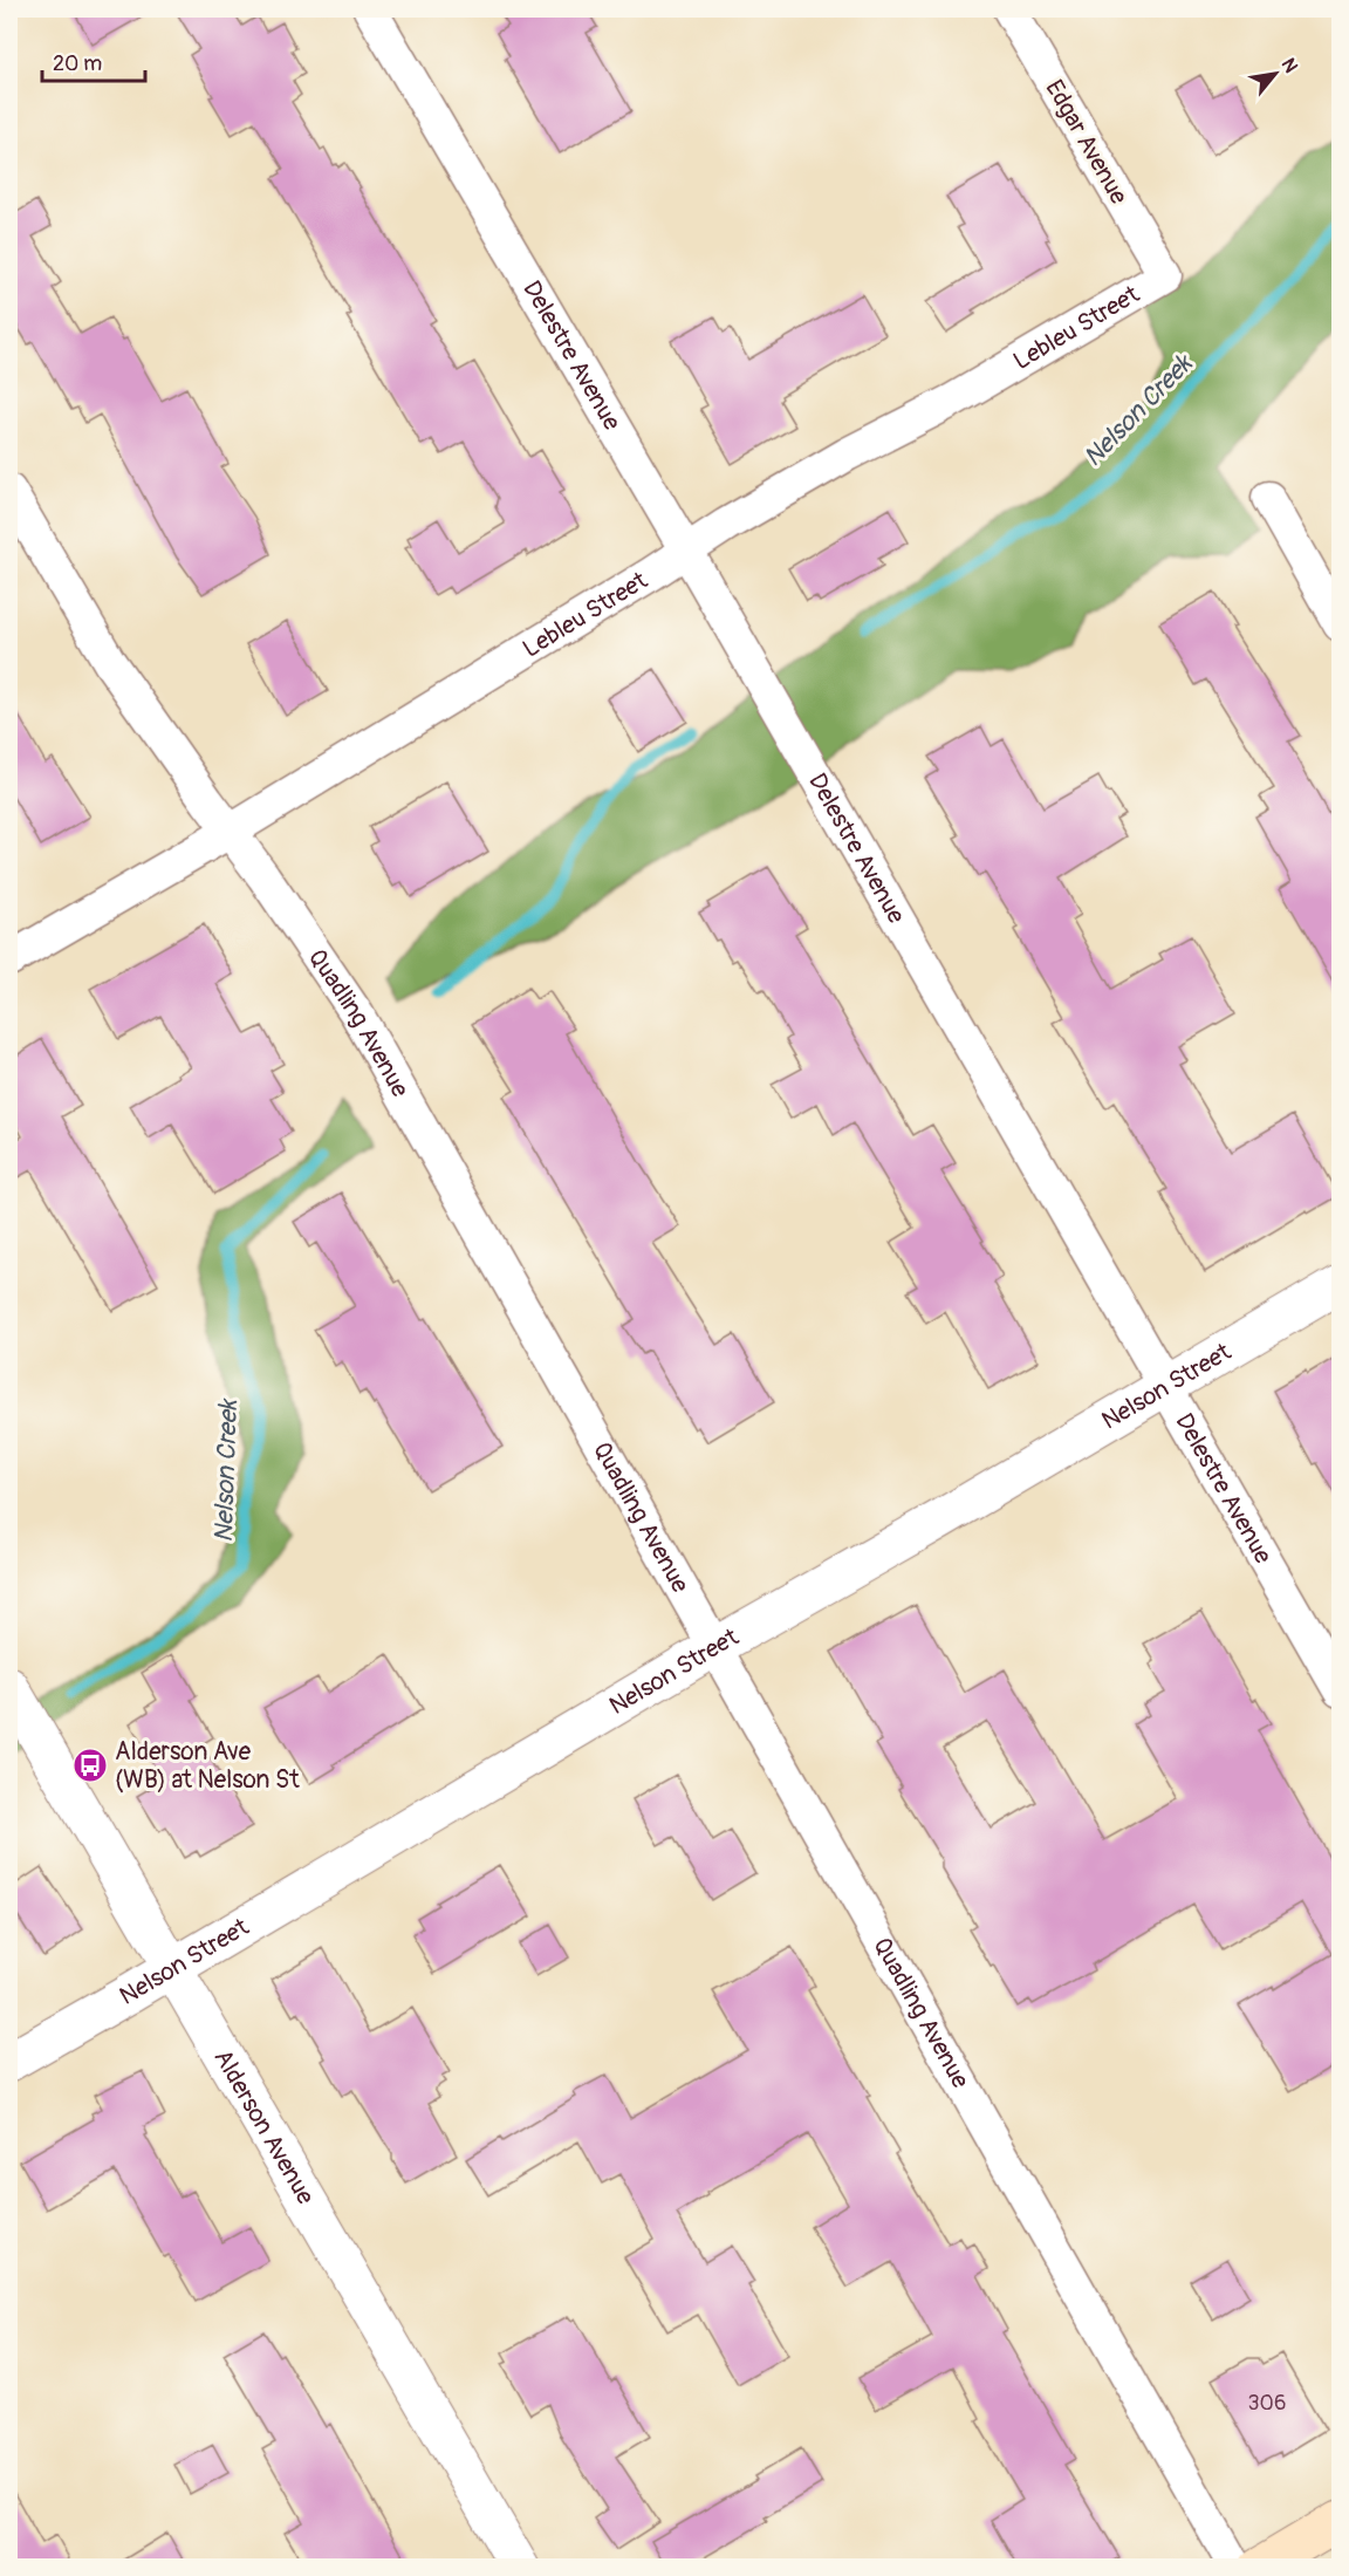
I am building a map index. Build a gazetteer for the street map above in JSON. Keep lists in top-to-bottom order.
{
  "streets": {
    "street": [
      "Edgar Avenue",
      "Lebleu Street",
      "Delestre Avenue",
      "Quadling Avenue",
      "Nelson Street",
      "Alderson Avenue"
    ]
  },
  "crossings": [
    ["Edgar Avenue", "Lebleu Street"],
    ["Lebleu Street", "Delestre Avenue"],
    ["Lebleu Street", "Quadling Avenue"],
    ["Delestre Avenue", "Nelson Street"],
    ["Quadling Avenue", "Nelson Street"],
    ["Nelson Street", "Alderson Avenue"]
  ],
  "water": ["Nelson Creek"],
  "places": {
    "bus stop": ["Alderson Ave (WB) at Nelson St"]
  },
  "house_numbers": ["306"],
  "scale_bar": "20 m",
  "north": "top right"
}
